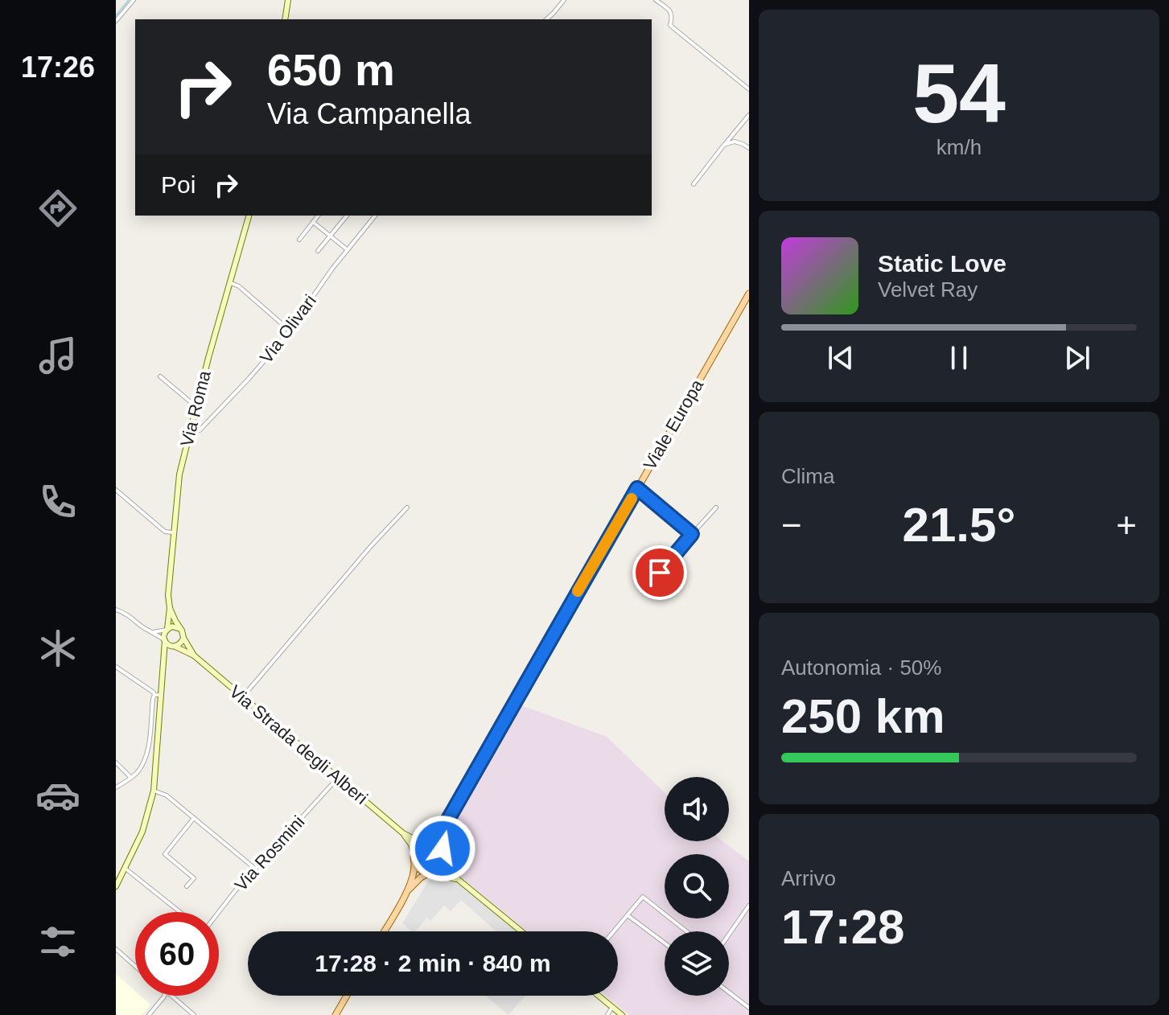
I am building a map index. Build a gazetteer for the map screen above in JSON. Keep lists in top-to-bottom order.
{
  "streets": {
    "main road": ["Via Roma", "Viale Europa", "Via Strada degli Alberi"],
    "street": ["Via Olivari", "Via Rosmini"]
  },
  "crossings": [
    ["Via Olivari", "Via Roma"],
    ["Via Roma", "Via Strada degli Alberi"],
    ["Viale Europa", "Via Strada degli Alberi"],
    ["Via Strada degli Alberi", "Via Rosmini"]
  ],
  "page": {
    "tabs": "17:26",
    "tile": [
      ["54", "km/h"],
      "Clima",
      ["Autonomia · 50%", "250 km"],
      ["Arrivo", "17:28"]
    ],
    "turn": ["650 m", "Via Campanella"],
    "then": "Poi",
    "song": ["Static Love", "Velvet Ray"],
    "heat": ["−", "21.5°", "+"],
    "limit": "60",
    "trip": "17:28 · 2 min · 840 m"
  }
}
